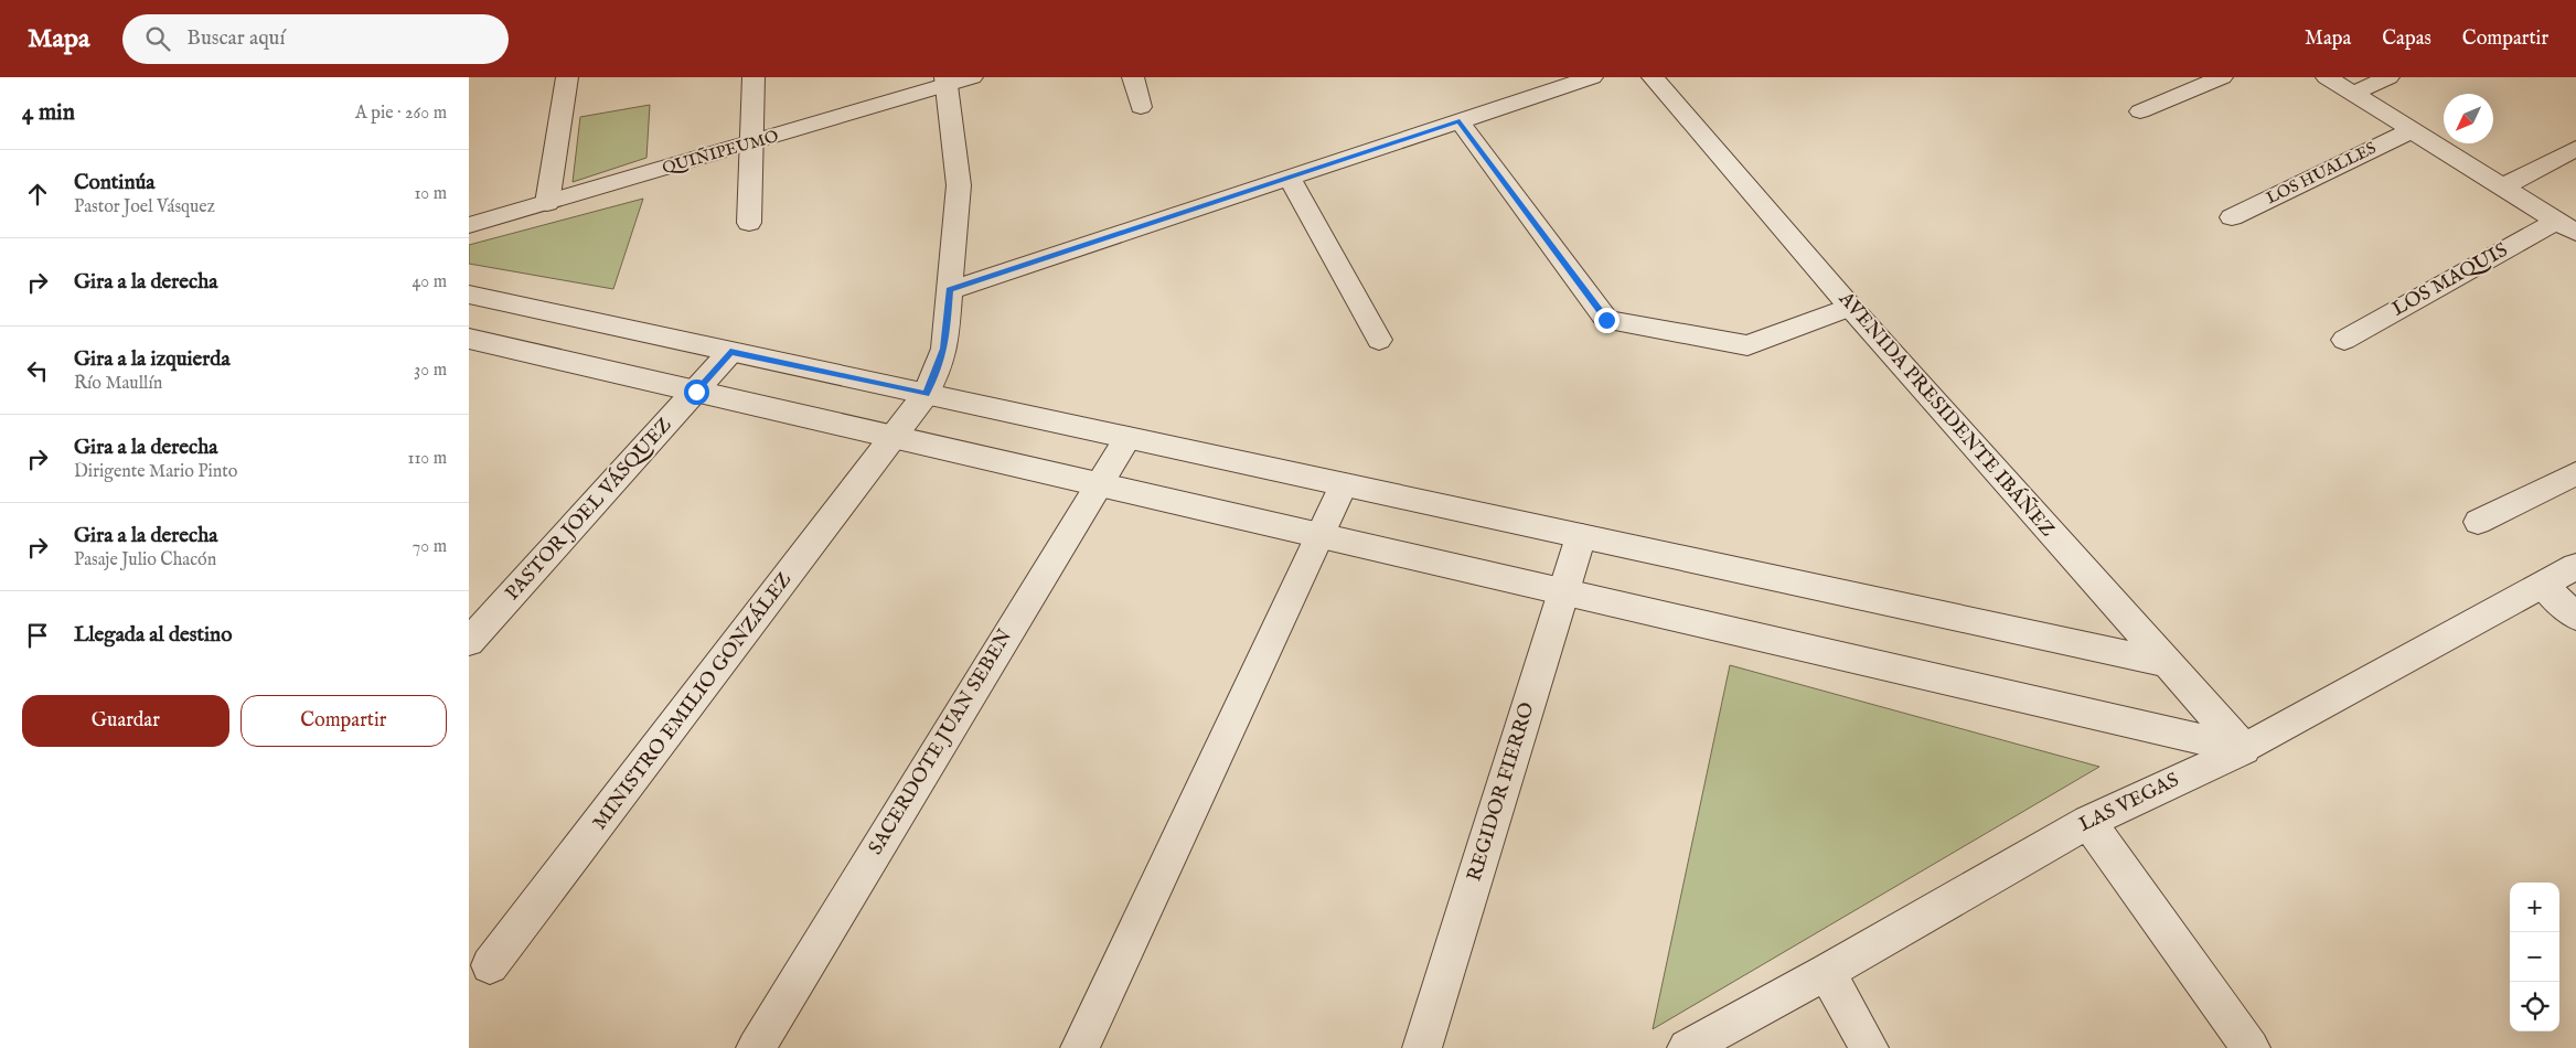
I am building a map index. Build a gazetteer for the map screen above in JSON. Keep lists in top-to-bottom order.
{
  "streets": {
    "street": [
      "QUIÑIPEUMO",
      "LOS HUALLES",
      "LOS MAQUIS",
      "AVENIDA PRESIDENTE IBÁÑEZ",
      "PASTOR JOEL VÁSQUEZ",
      "MINISTRO EMILIO GONZÁLEZ",
      "SACERDOTE JUAN SEBEN",
      "REGIDOR FIERRO",
      "LAS VEGAS"
    ]
  },
  "crossings": [
    ["QUIÑIPEUMO", "MINISTRO EMILIO GONZÁLEZ"],
    ["AVENIDA PRESIDENTE IBÁÑEZ", "LAS VEGAS"]
  ],
  "north": "bottom left",
  "page": {
    "header": "Mapa",
    "search": "Buscar aquí",
    "nav": ["Mapa", "Capas", "Compartir"],
    "heading": ["4 min", "A pie · 260 m"],
    "list": [
      ["Continúa", "Pastor Joel Vásquez", "10 m"],
      ["Gira a la derecha", "40 m"],
      ["Gira a la izquierda", "Río Maullín", "30 m"],
      ["Gira a la derecha", "Dirigente Mario Pinto", "110 m"],
      ["Gira a la derecha", "Pasaje Julio Chacón", "70 m"],
      "Llegada al destino"
    ],
    "buttons": ["Guardar", "Compartir"],
    "map_buttons": ["+", "−"]
  }
}
